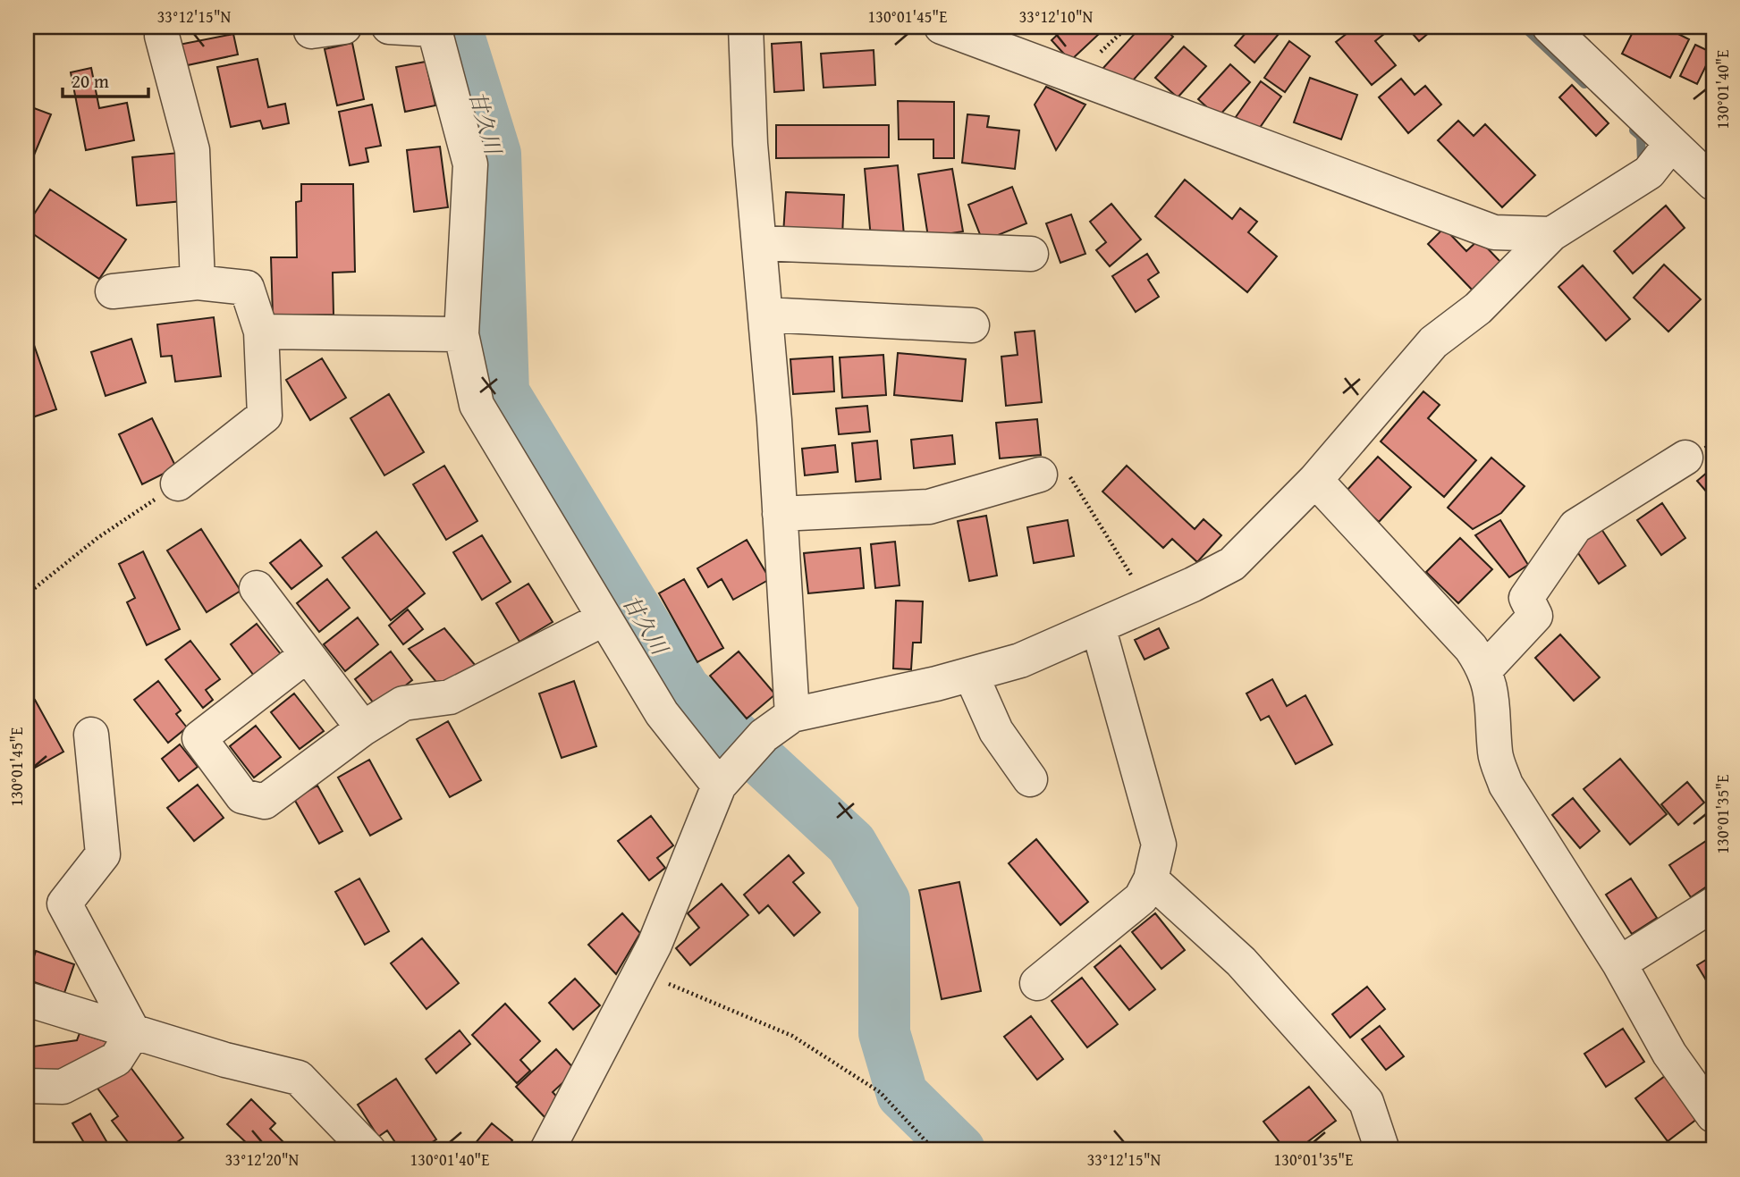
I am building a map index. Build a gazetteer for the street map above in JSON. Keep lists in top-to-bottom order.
{
  "water": ["甘久川"],
  "scale_bar": "20 m",
  "coordinates": [
    "33°12'15\"N",
    "130°01'45\"E",
    "33°12'10\"N",
    "130°01'40\"E",
    "130°01'35\"E",
    "33°12'20\"N"
  ]
}
